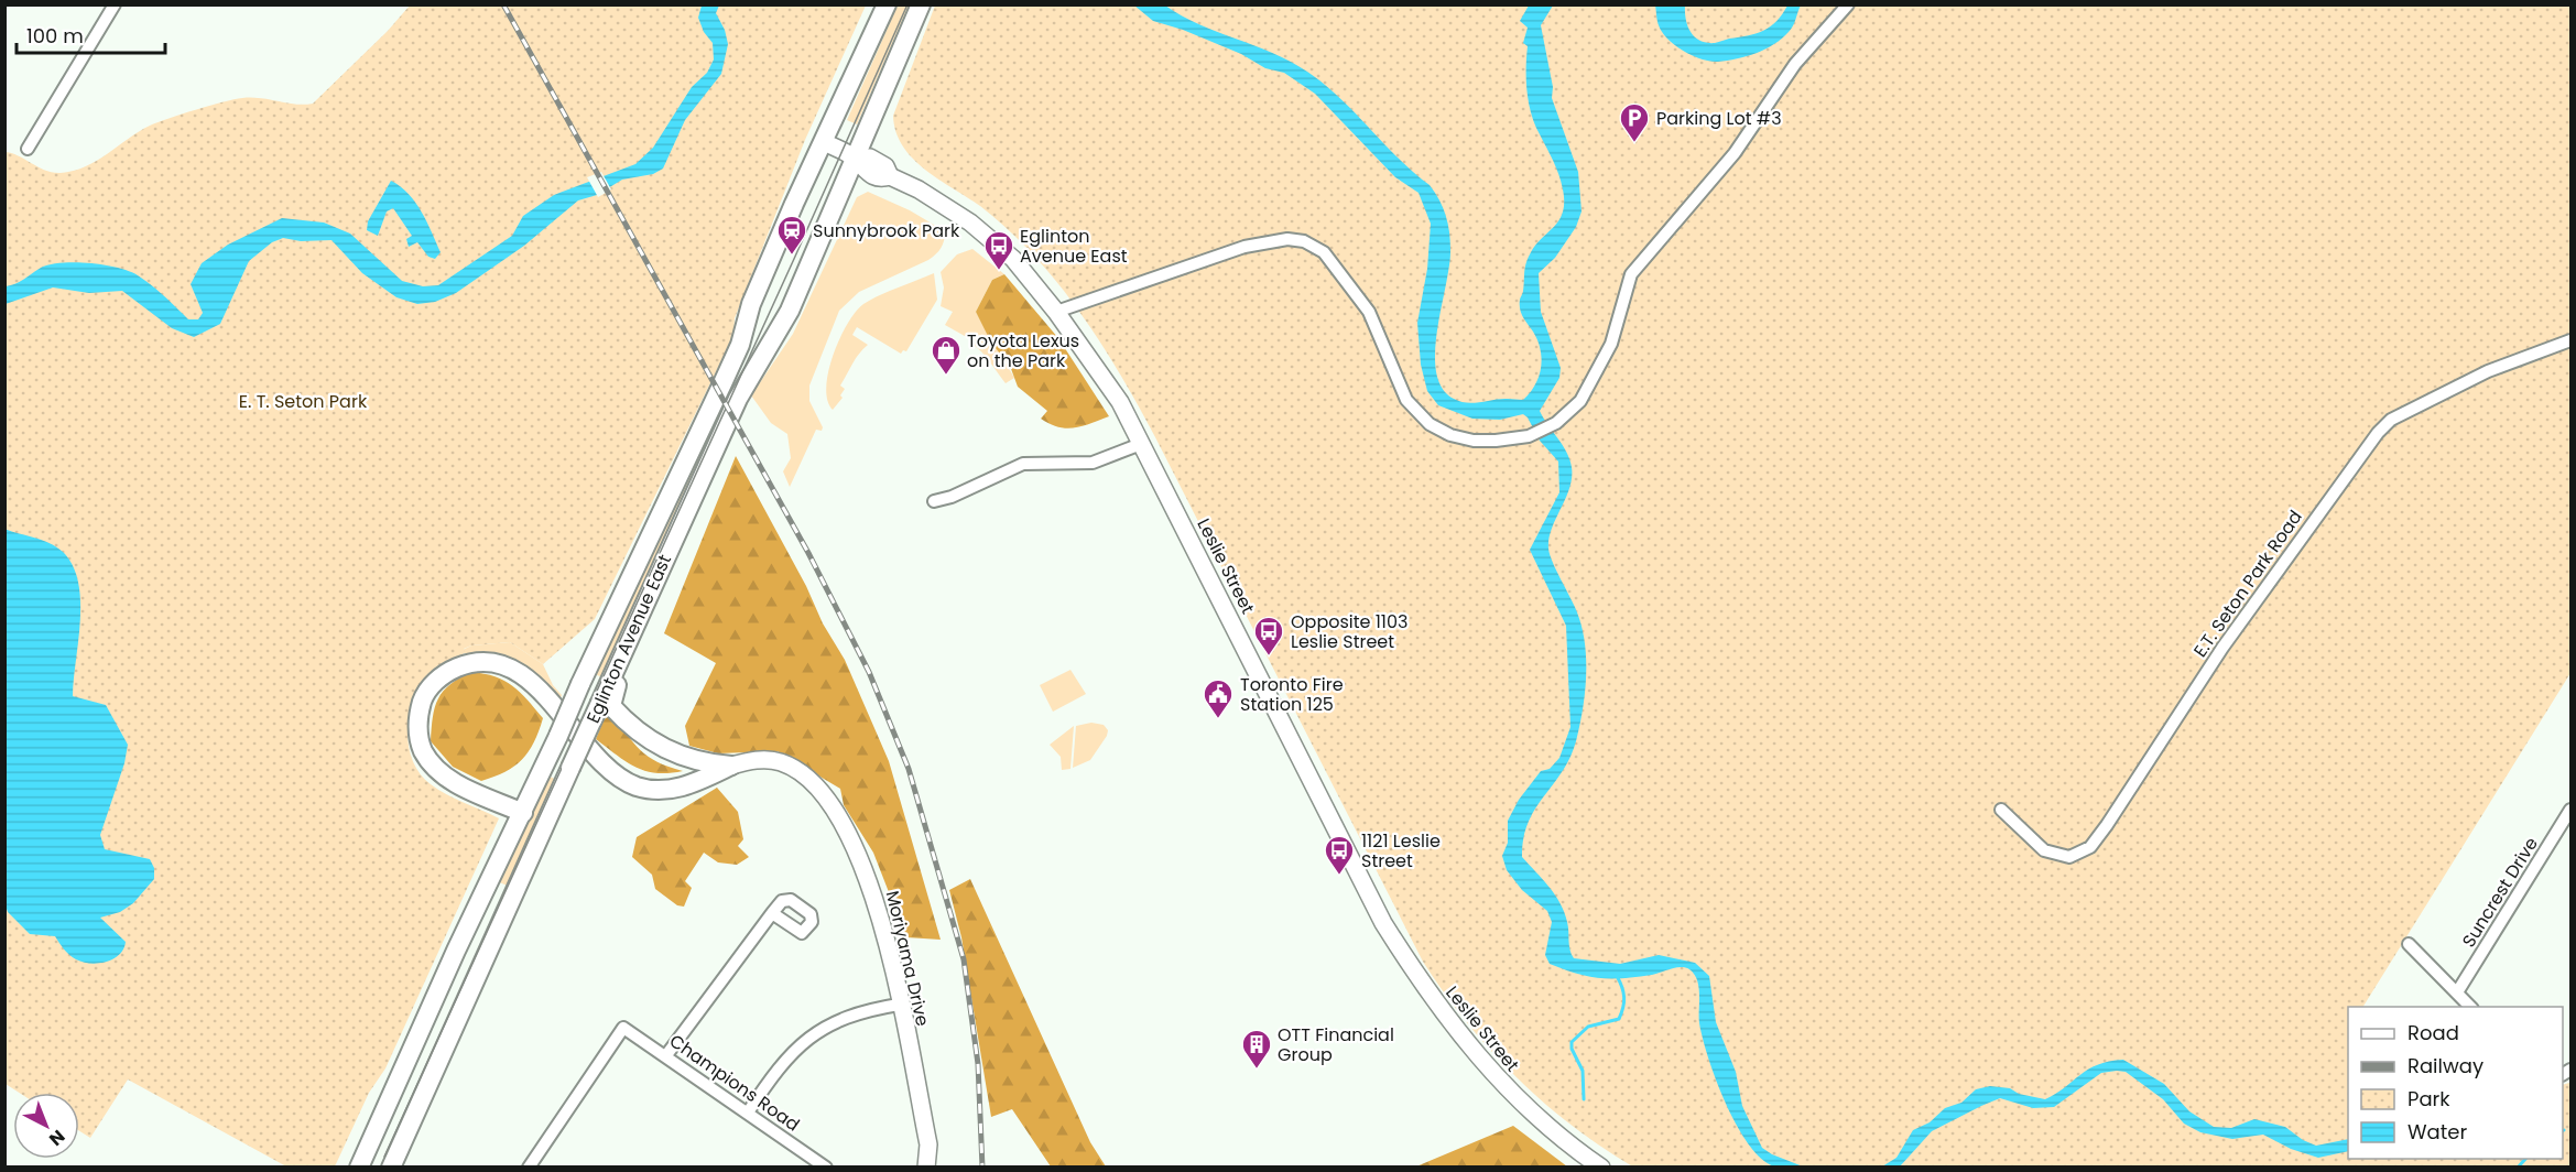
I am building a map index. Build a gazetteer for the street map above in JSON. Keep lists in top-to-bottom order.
{
  "streets": {
    "main road": ["Leslie Street", "Eglinton Avenue East", "Moriyama Drive"],
    "street": ["E.T. Seton Park Road", "Suncrest Drive", "Champions Road"]
  },
  "crossings": [
    ["Leslie Street", "Eglinton Avenue East"]
  ],
  "parks": ["E. T. Seton Park"],
  "places": {
    "parking": ["Parking Lot #3"],
    "station": ["Sunnybrook Park"],
    "bus stop": ["Eglinton Avenue East", "Opposite 1103 Leslie Street", "1121 Leslie Street"],
    "shop": ["Toyota Lexus on the Park"],
    "public building": ["Toronto Fire Station 125"],
    "building": ["OTT Financial Group"]
  },
  "legend": [
    "Road",
    "Railway",
    "Park",
    "Water"
  ],
  "scale_bar": "100 m",
  "north": "bottom right"
}
